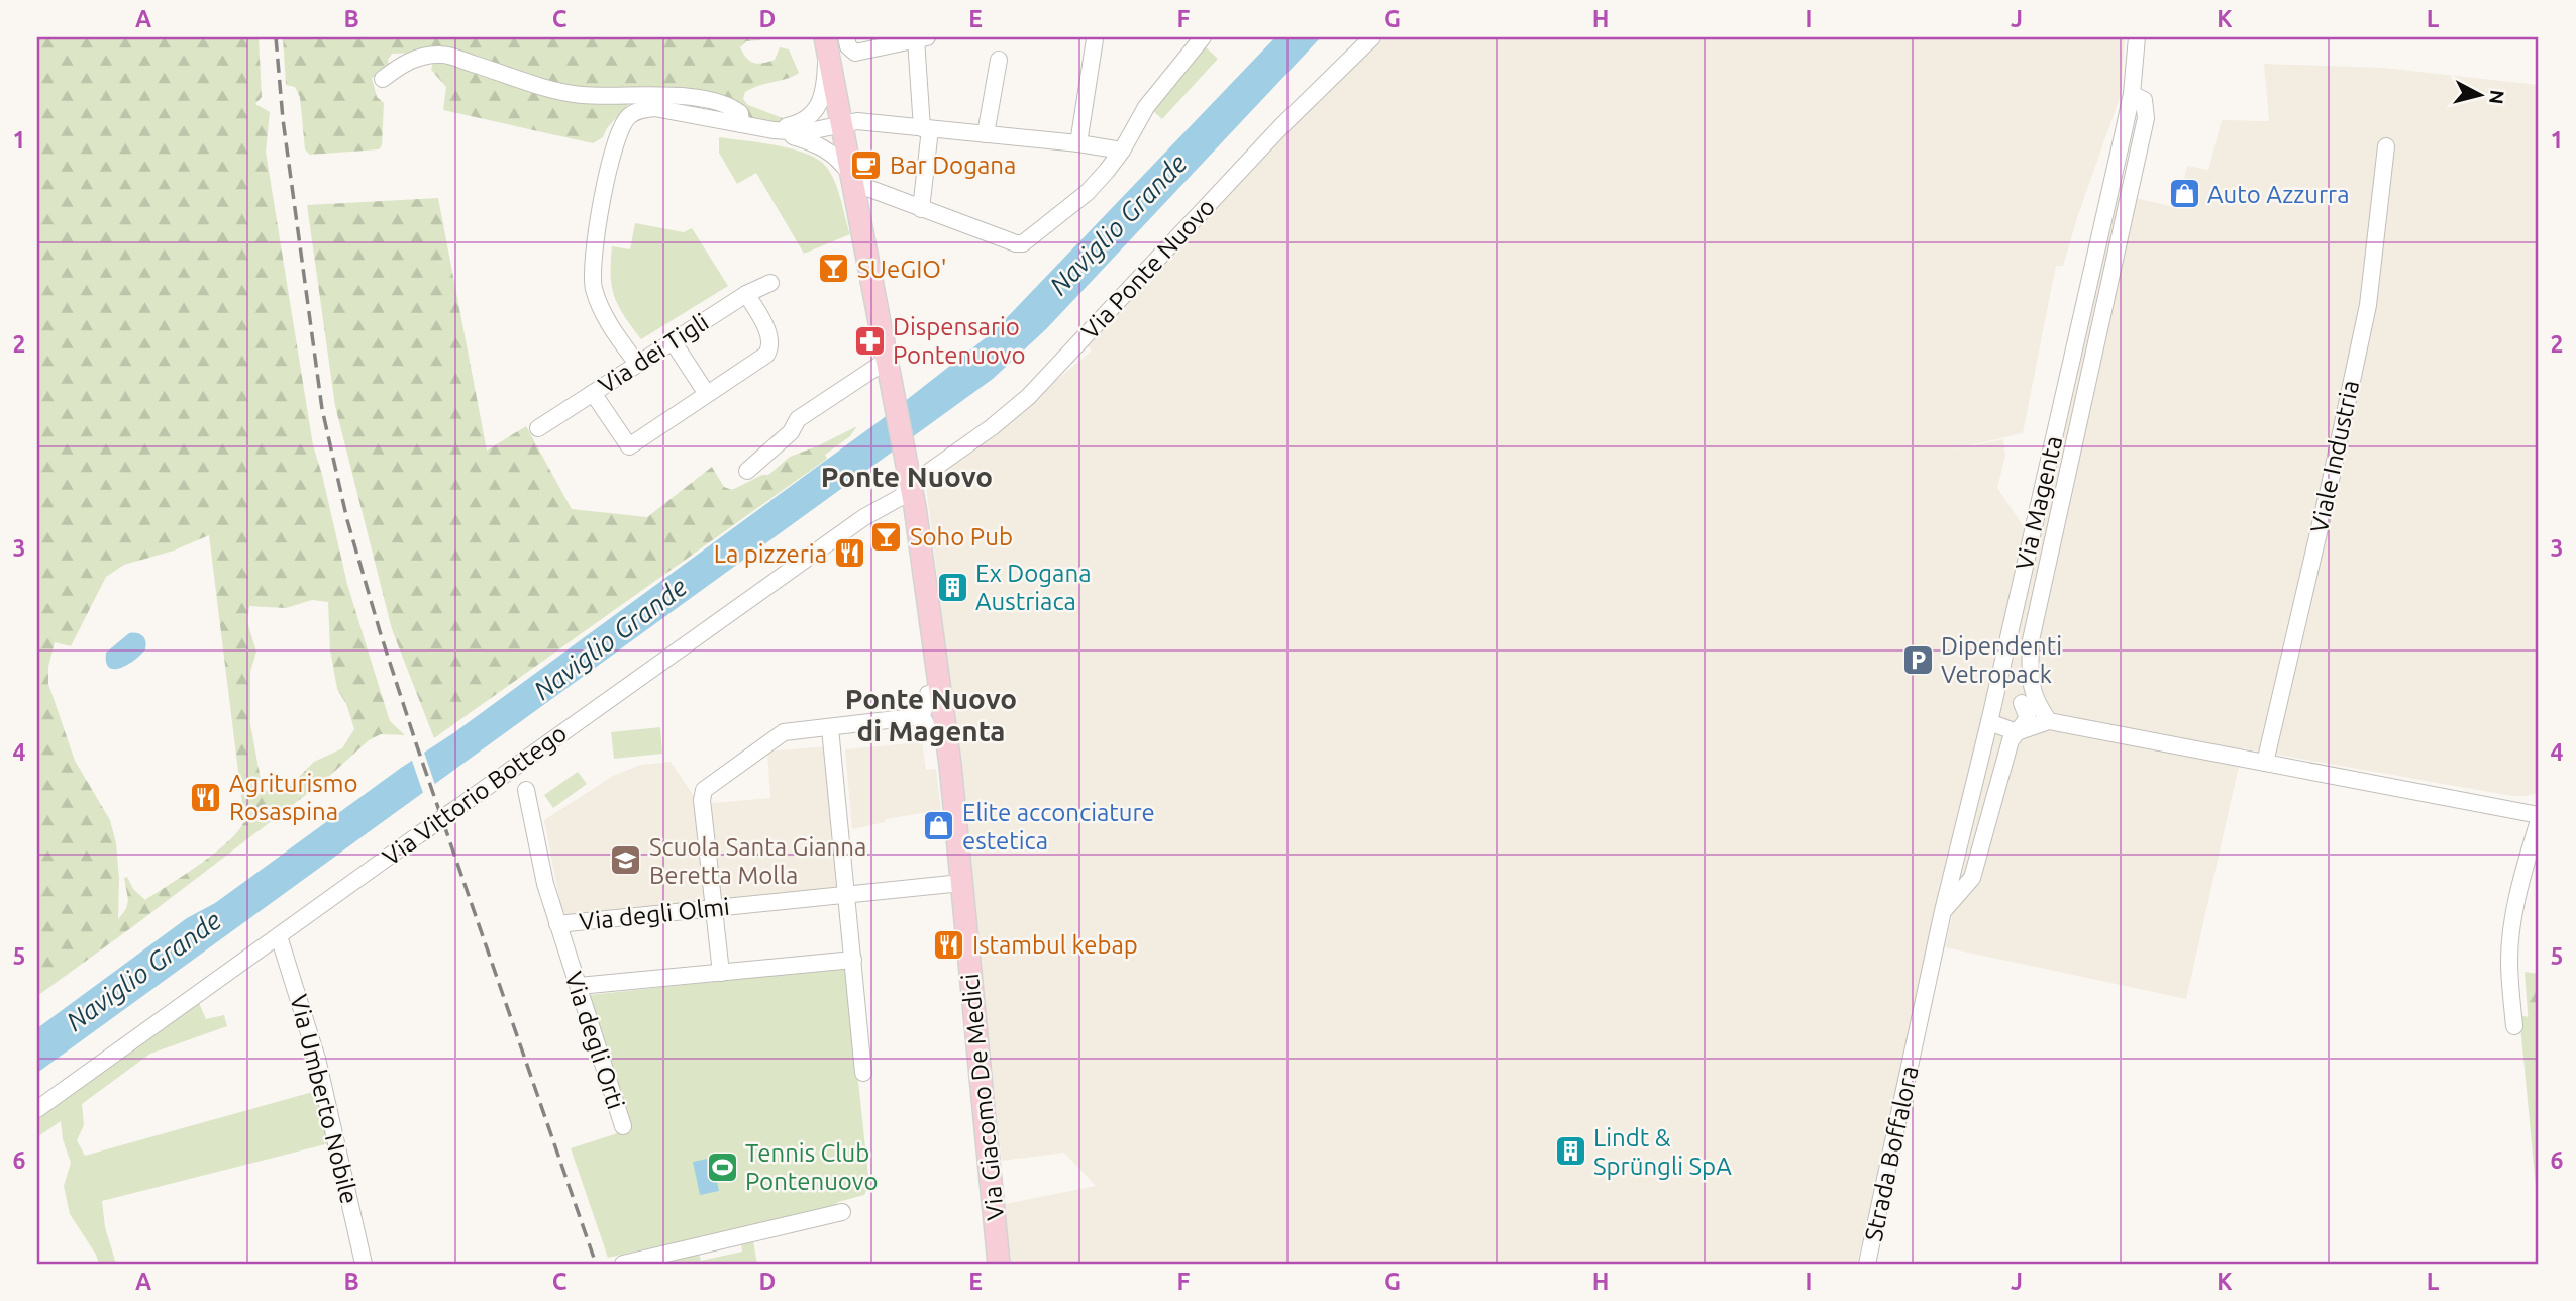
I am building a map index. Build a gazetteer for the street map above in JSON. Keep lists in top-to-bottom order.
{
  "streets": {
    "main road": ["Via Giacomo De Medici"],
    "street": [
      "Via Ponte Nuovo",
      "Via dei Tigli",
      "Viale Industria",
      "Via Magenta",
      "Via Vittorio Bottego",
      "Via degli Olmi",
      "Via degli Orti",
      "Via Umberto Nobile",
      "Strada Boffalora"
    ]
  },
  "crossings": [
    ["Via Ponte Nuovo", "Via Vittorio Bottego"],
    ["Via Ponte Nuovo", "Via Giacomo De Medici"],
    ["Via Magenta", "Strada Boffalora"],
    ["Via Vittorio Bottego", "Via Giacomo De Medici"],
    ["Via Vittorio Bottego", "Via Umberto Nobile"],
    ["Via degli Olmi", "Via degli Orti"],
    ["Via degli Olmi", "Via Giacomo De Medici"]
  ],
  "districts": ["Ponte Nuovo", "Ponte Nuovo di Magenta"],
  "water": ["Naviglio Grande"],
  "places": {
    "cafe": ["Bar Dogana"],
    "shop": ["Auto Azzurra", "Elite acconciature estetica"],
    "bar": ["SUeGIO'", "Soho Pub"],
    "pharmacy": ["Dispensario Pontenuovo"],
    "restaurant": ["La pizzeria", "Agriturismo Rosaspina", "Istambul kebap"],
    "building": ["Ex Dogana Austriaca", "Lindt & Sprüngli SpA"],
    "parking": ["Dipendenti Vetropack"],
    "school or university": ["Scuola Santa Gianna Beretta Molla"],
    "sports": ["Tennis Club Pontenuovo"]
  },
  "north": "right",
  "grid": {
    "columns": [
      "A",
      "B",
      "C",
      "D",
      "E",
      "F",
      "G",
      "H",
      "I",
      "J",
      "K",
      "L"
    ],
    "rows": [
      "1",
      "2",
      "3",
      "4",
      "5",
      "6"
    ]
  }
}
